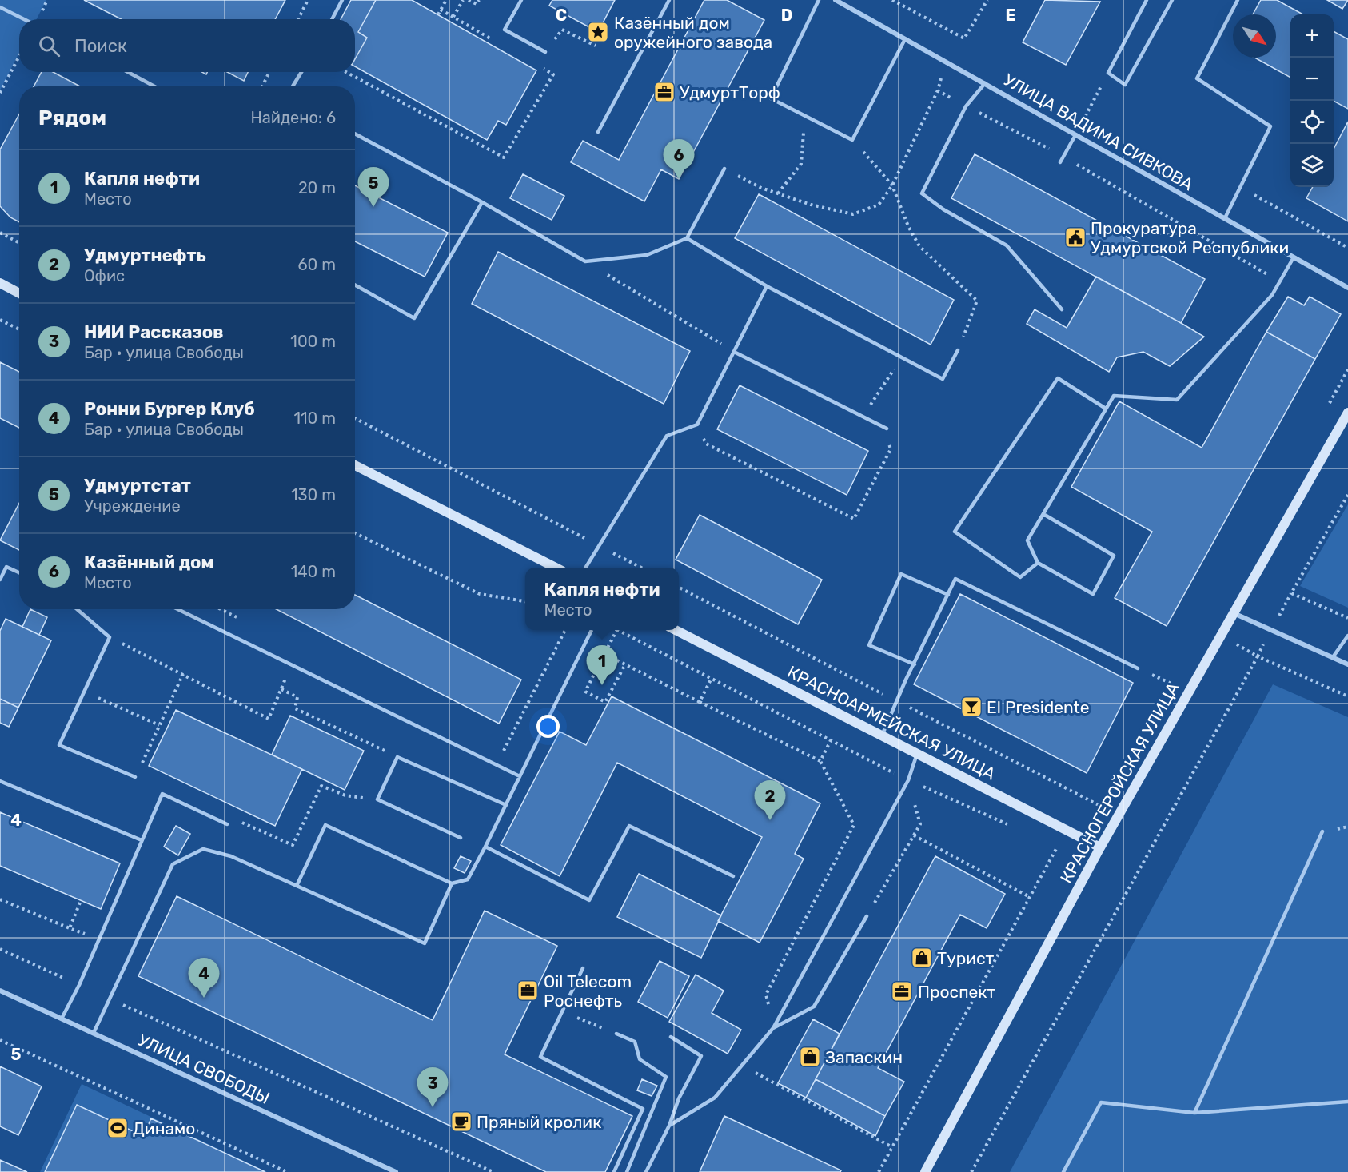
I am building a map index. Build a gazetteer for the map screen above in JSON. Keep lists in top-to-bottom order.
{
  "streets": {
    "street": [
      "УЛИЦА ВАДИМА СИВКОВА",
      "КРАСНОАРМЕЙСКАЯ УЛИЦА",
      "КРАСНОГЕРОЙСКАЯ УЛИЦА",
      "УЛИЦА СВОБОДЫ"
    ]
  },
  "crossings": [
    ["КРАСНОАРМЕЙСКАЯ УЛИЦА", "КРАСНОГЕРОЙСКАЯ УЛИЦА"]
  ],
  "places": {
    "place": ["Казённый дом оружейного завода"],
    "office": ["УдмуртТорф", "Oil Telecom Роснефть", "Проспект"],
    "public building": ["Прокуратура Удмуртской Республики"],
    "bar": ["El Presidente"],
    "shop": ["Турист", "Запаскин"],
    "cafe": ["Пряный кролик"],
    "sports": ["Динамо"]
  },
  "north": "bottom right",
  "page": {
    "map_buttons": ["+", "−"],
    "search": "Поиск",
    "heading": ["Рядом", "Найдено: 6"],
    "pins": [
      "6",
      "5",
      "1",
      "2",
      "4",
      "3"
    ],
    "list": [
      {
        "mark": "1",
        "name": "Капля нефти",
        "note": "Место",
        "value": "20 m"
      },
      {
        "mark": "2",
        "name": "Удмуртнефть",
        "note": "Офис",
        "value": "60 m"
      },
      {
        "mark": "3",
        "name": "НИИ Рассказов",
        "note": "Бар · улица Свободы",
        "value": "100 m"
      },
      {
        "mark": "4",
        "name": "Ронни Бургер Клуб",
        "note": "Бар · улица Свободы",
        "value": "110 m"
      },
      {
        "mark": "5",
        "name": "Удмуртстат",
        "note": "Учреждение",
        "value": "130 m"
      },
      {
        "mark": "6",
        "name": "Казённый дом",
        "note": "Место",
        "value": "140 m"
      }
    ],
    "popup": ["Капля нефти", "Место"]
  },
  "grid": {
    "columns": ["C", "D", "E"],
    "rows": ["4", "5"]
  }
}
